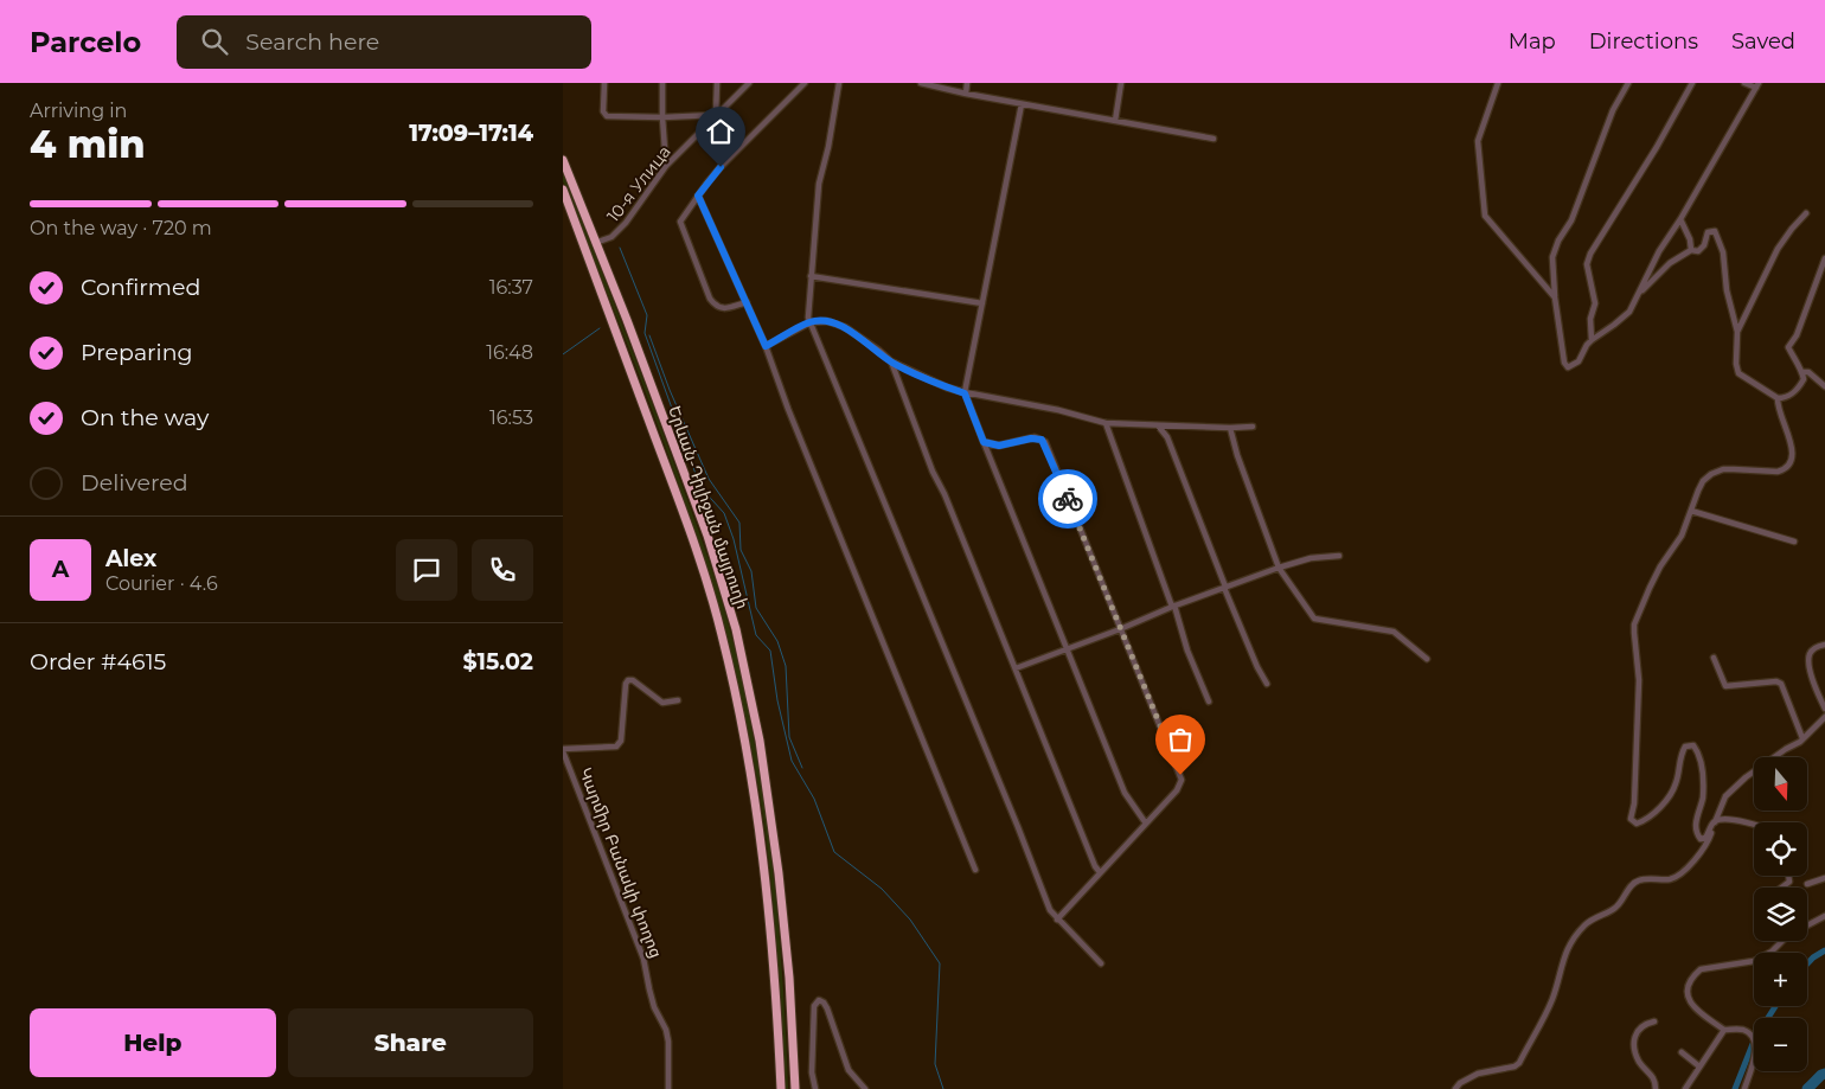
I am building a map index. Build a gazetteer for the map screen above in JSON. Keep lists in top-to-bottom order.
{
  "streets": {
    "highway": ["Երևան-Դիլիջան մայրուղի"],
    "street": ["10-я Улица", "Կարմիր Բանակի փողոց"]
  },
  "crossings": [
    ["10-я Улица", "Երևան-Դիլիջան մայրուղի"]
  ],
  "north": "bottom",
  "page": {
    "header": "Parcelo",
    "search": "Search here",
    "nav": ["Map", "Directions", "Saved"],
    "heading": ["4 min", "Arriving in", "17:09–17:14"],
    "panel": [
      "Alex",
      "Courier · 4.6",
      "Order #4615",
      "$15.02"
    ],
    "bar": "On the way · 720 m",
    "list": [
      ["Confirmed", "16:37"],
      ["Preparing", "16:48"],
      ["On the way", "16:53"],
      "Delivered"
    ],
    "round": "A",
    "map_buttons": ["+", "−"],
    "buttons": ["Help", "Share"]
  }
}
